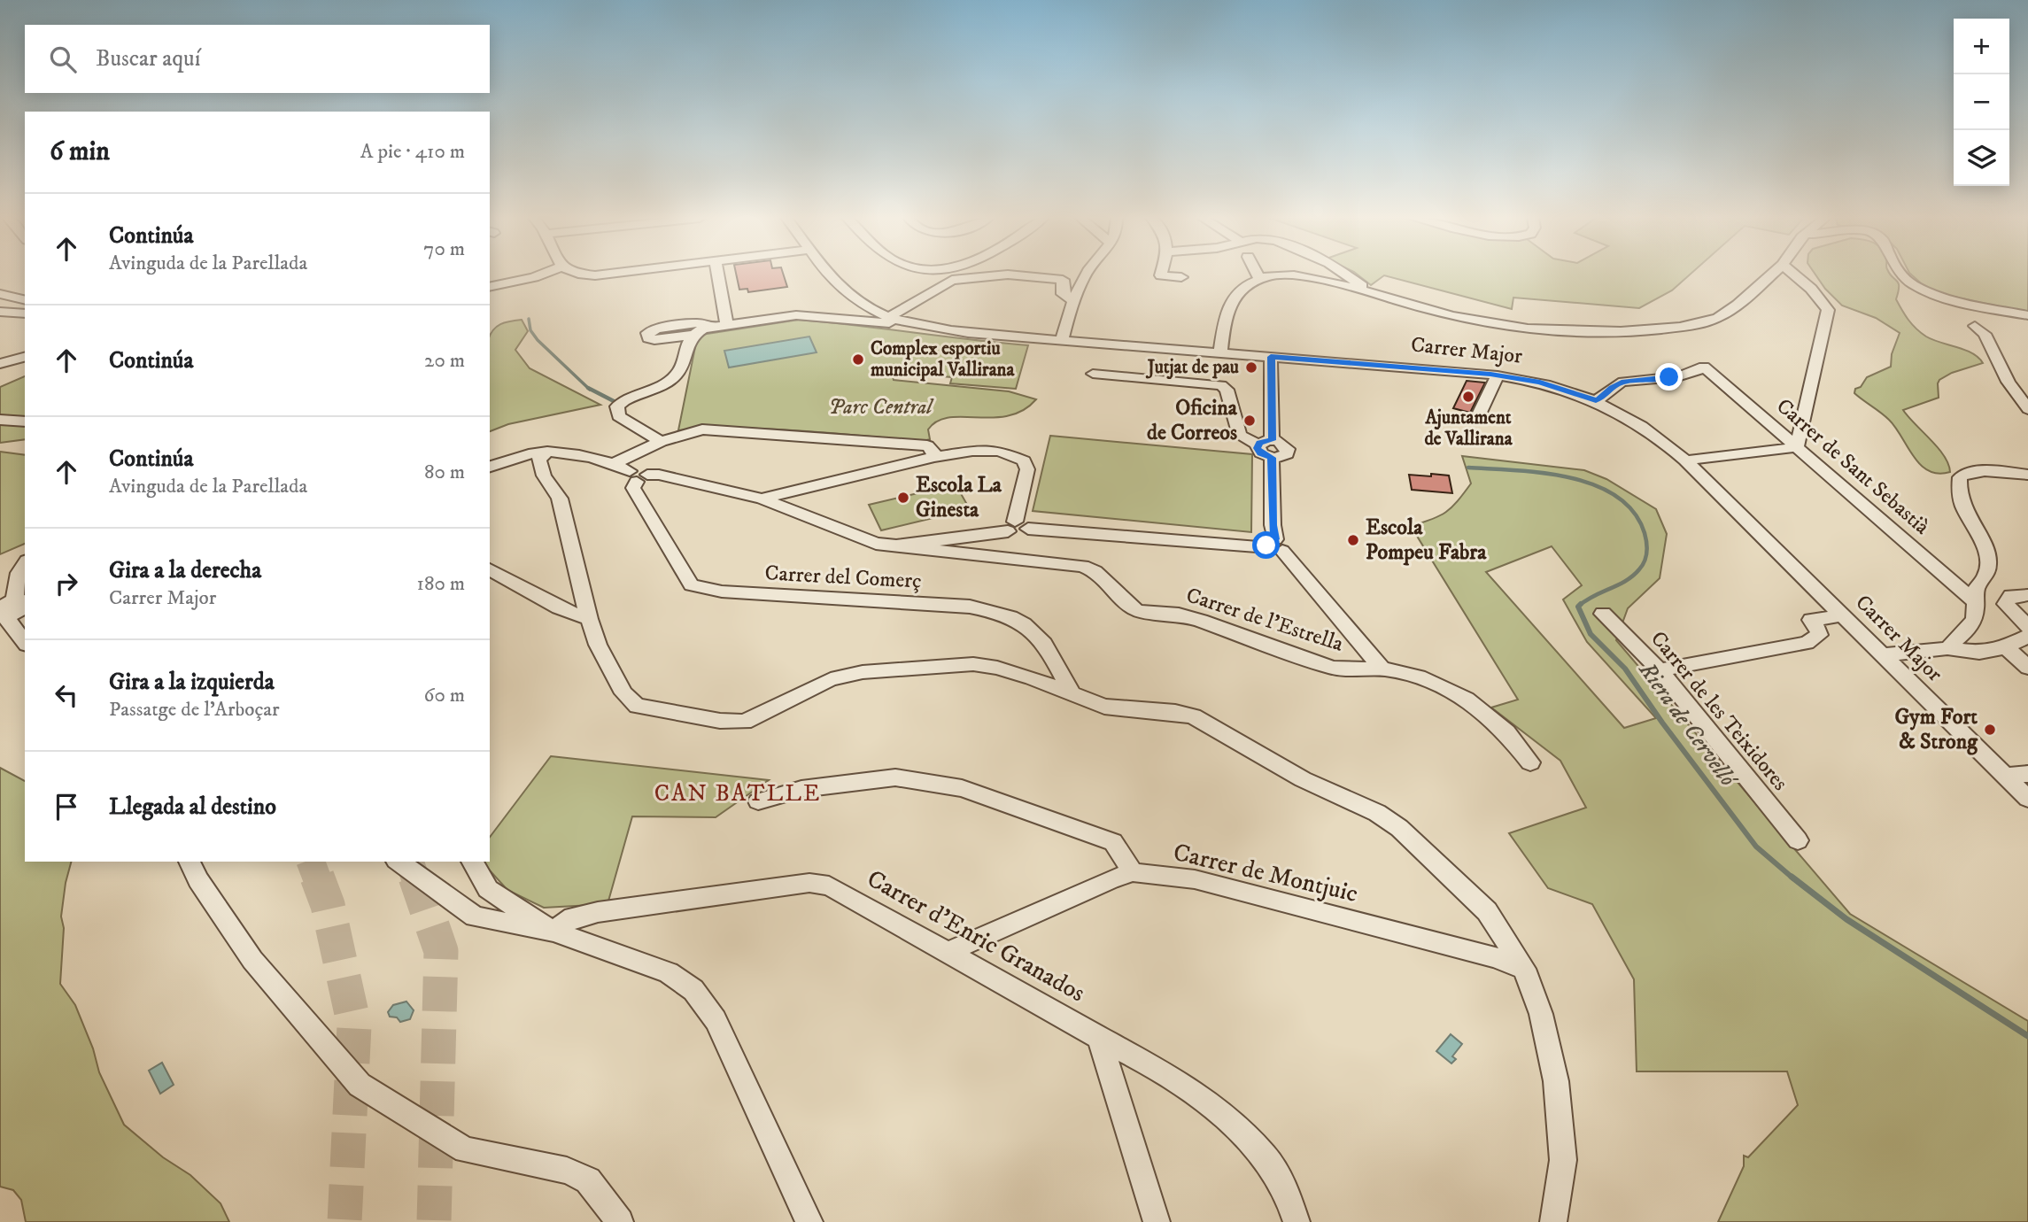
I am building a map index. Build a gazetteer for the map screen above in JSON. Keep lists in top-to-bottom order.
{
  "streets": {
    "street": [
      "Carrer Major",
      "Carrer de Sant Sebastià",
      "Carrer del Comerç",
      "Carrer de l'Estrella",
      "Carrer de les Teixidores",
      "Carrer de Montjuic",
      "Carrer d'Enric Granados"
    ]
  },
  "crossings": [
    ["Carrer Major", "Carrer de Sant Sebastià"],
    ["Carrer del Comerç", "Carrer de l'Estrella"]
  ],
  "districts": ["CAN BATLLE"],
  "water": ["Riera de Cervelló"],
  "parks": ["Parc Central"],
  "places": [
    "Complex esportiu municipal Vallirana",
    "Jutjat de pau",
    "Ajuntament de Vallirana",
    "Oficina de Correos",
    "Escola La Ginesta",
    "Escola Pompeu Fabra",
    "Gym Fort & Strong"
  ],
  "page": {
    "map_buttons": ["+", "−"],
    "search": "Buscar aquí",
    "heading": ["6 min", "A pie · 410 m"],
    "list": [
      ["Continúa", "Avinguda de la Parellada", "70 m"],
      ["Continúa", "20 m"],
      ["Continúa", "Avinguda de la Parellada", "80 m"],
      ["Gira a la derecha", "Carrer Major", "180 m"],
      ["Gira a la izquierda", "Passatge de l'Arboçar", "60 m"],
      "Llegada al destino"
    ]
  }
}
